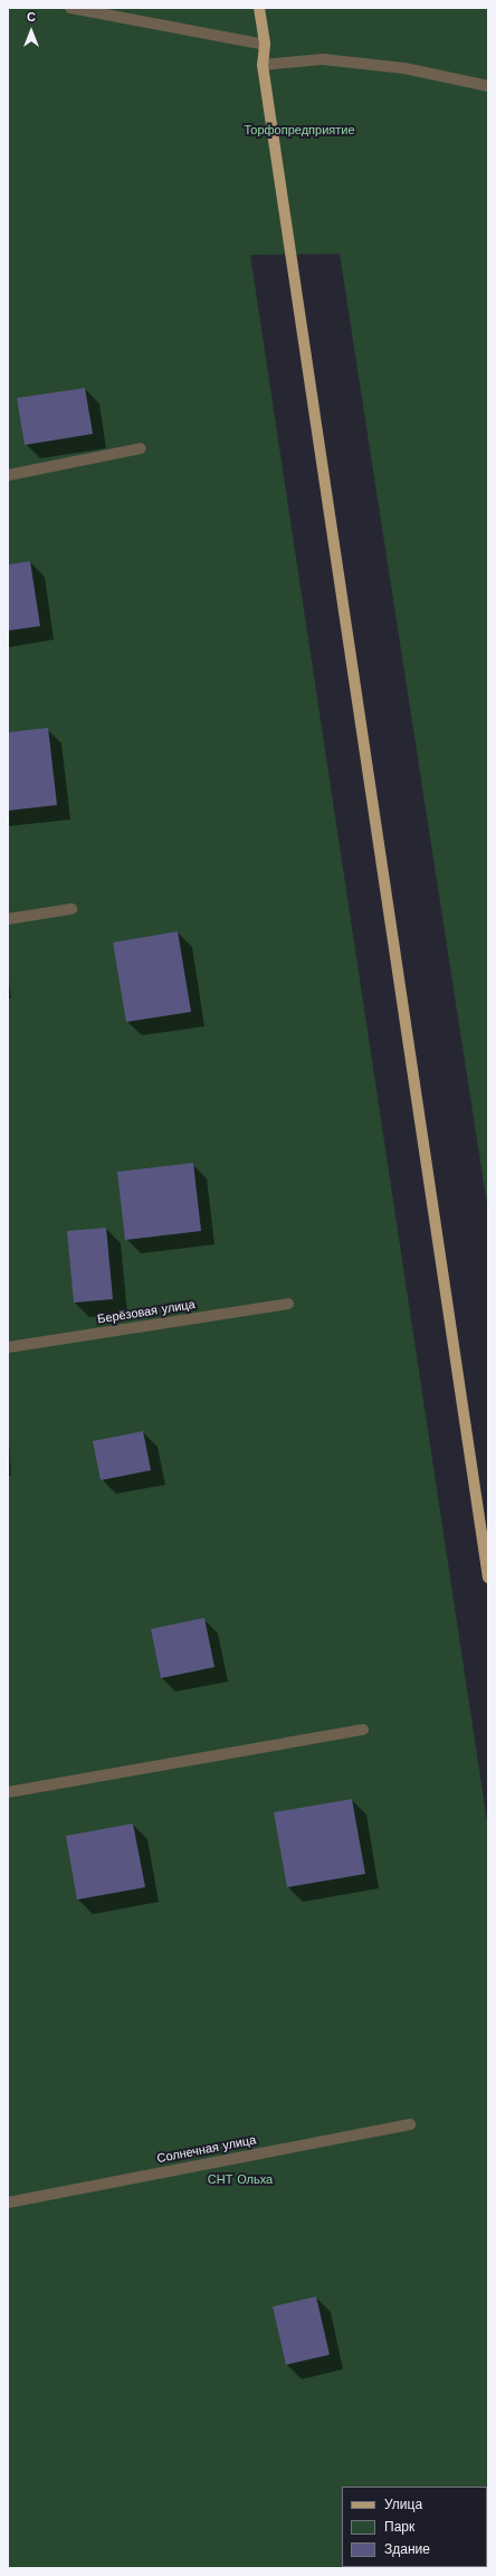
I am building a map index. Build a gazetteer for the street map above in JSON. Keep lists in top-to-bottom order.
{
  "streets": {
    "street": ["Берёзовая улица", "Солнечная улица"]
  },
  "parks": ["Торфопредприятие", "СНТ Ольха"],
  "legend": ["Улица", "Парк", "Здание"],
  "north": "top"
}
